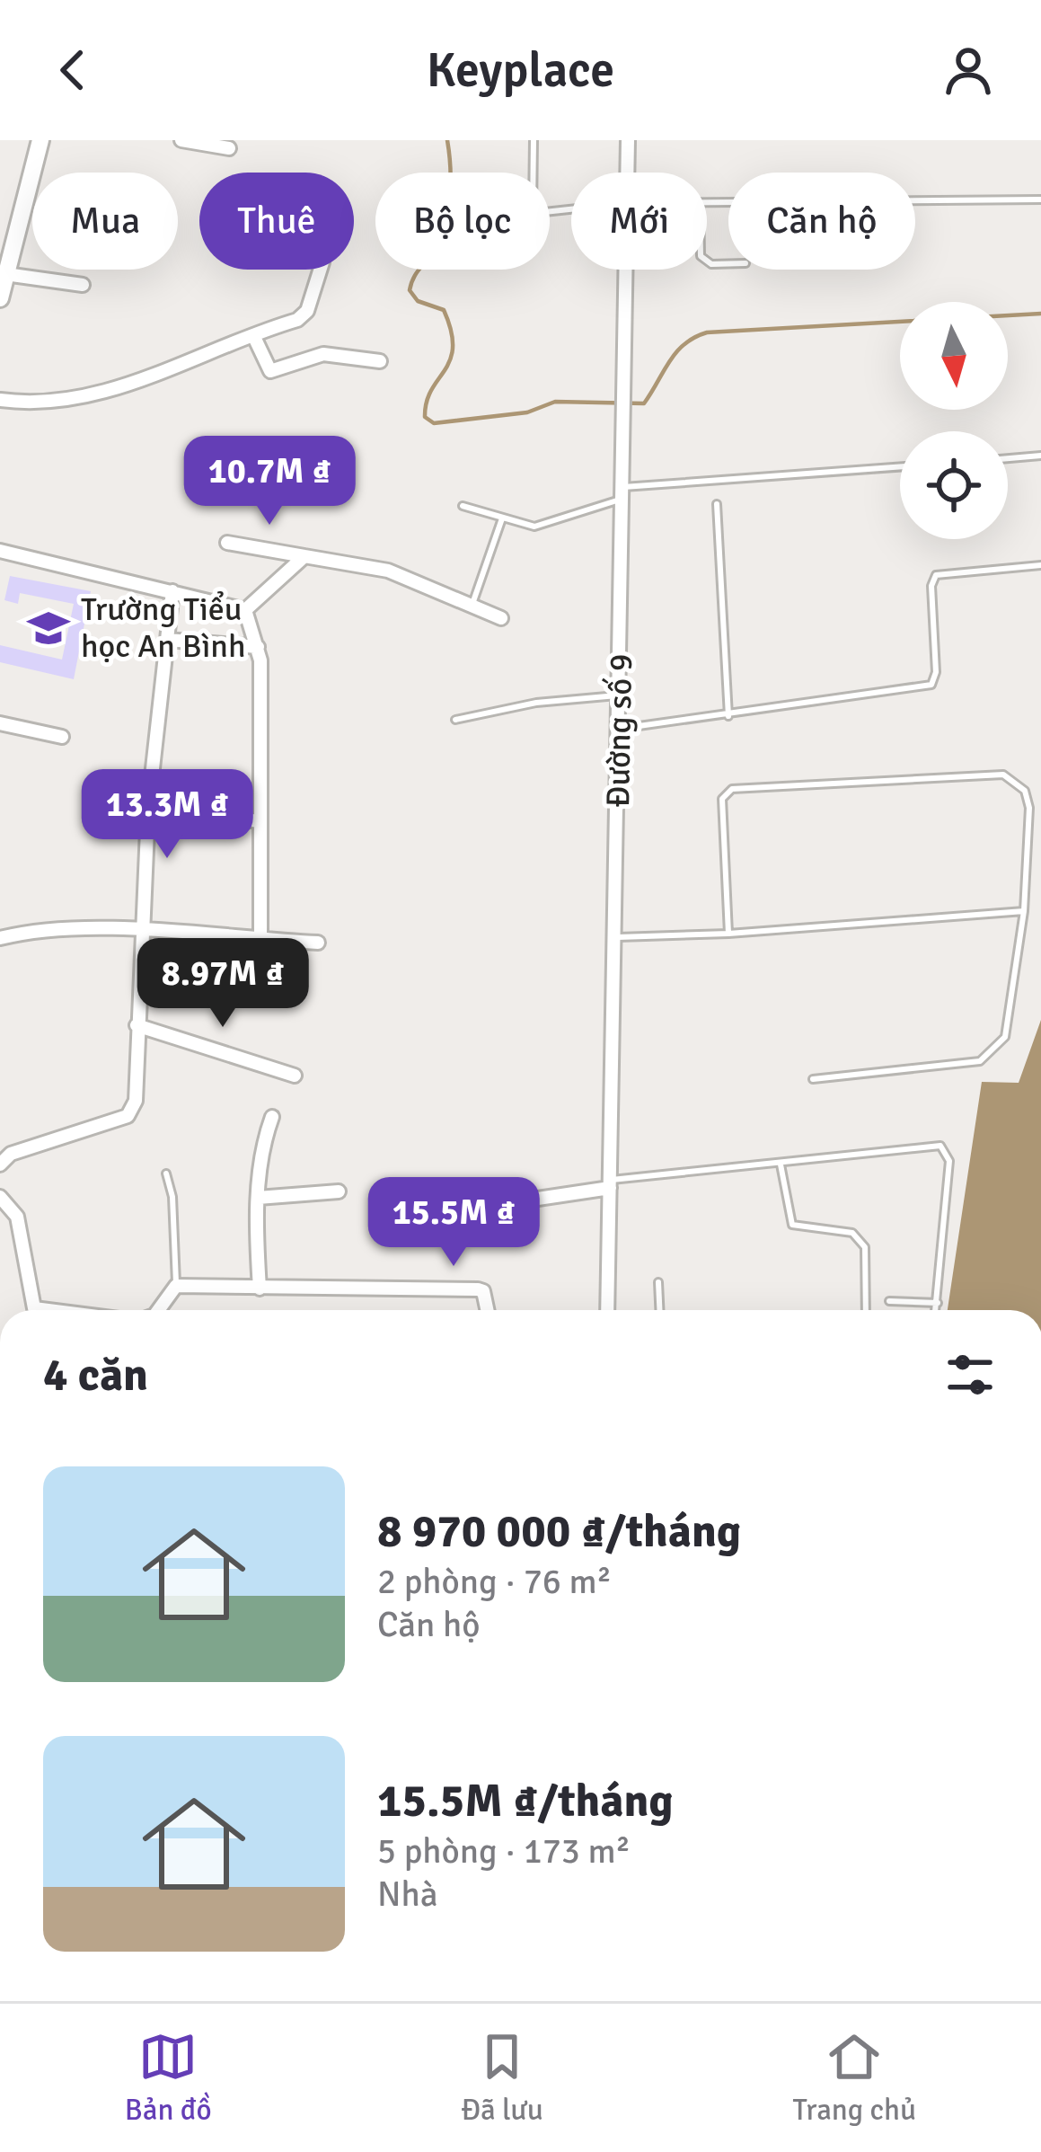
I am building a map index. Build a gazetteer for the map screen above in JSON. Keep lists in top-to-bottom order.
{
  "streets": {
    "street": ["Đường số 9"]
  },
  "places": {
    "school or university": ["Trường Tiểu học An Bình"]
  },
  "north": "bottom",
  "page": {
    "header": "Keyplace",
    "chip": [
      "Mua",
      "Thuê",
      "Bộ lọc",
      "Mới",
      "Căn hộ"
    ],
    "price": [
      "10.7M ₫",
      "13.3M ₫",
      "8.97M ₫",
      "15.5M ₫"
    ],
    "heading": "4 căn",
    "list": [
      {
        "name": "8 970 000 ₫/tháng",
        "note": "2 phòng · 76 m² · Căn hộ"
      },
      {
        "name": "15.5M ₫/tháng",
        "note": "5 phòng · 173 m² · Nhà"
      }
    ],
    "tabs": ["Bản đồ", "Đã lưu", "Trang chủ"]
  }
}
